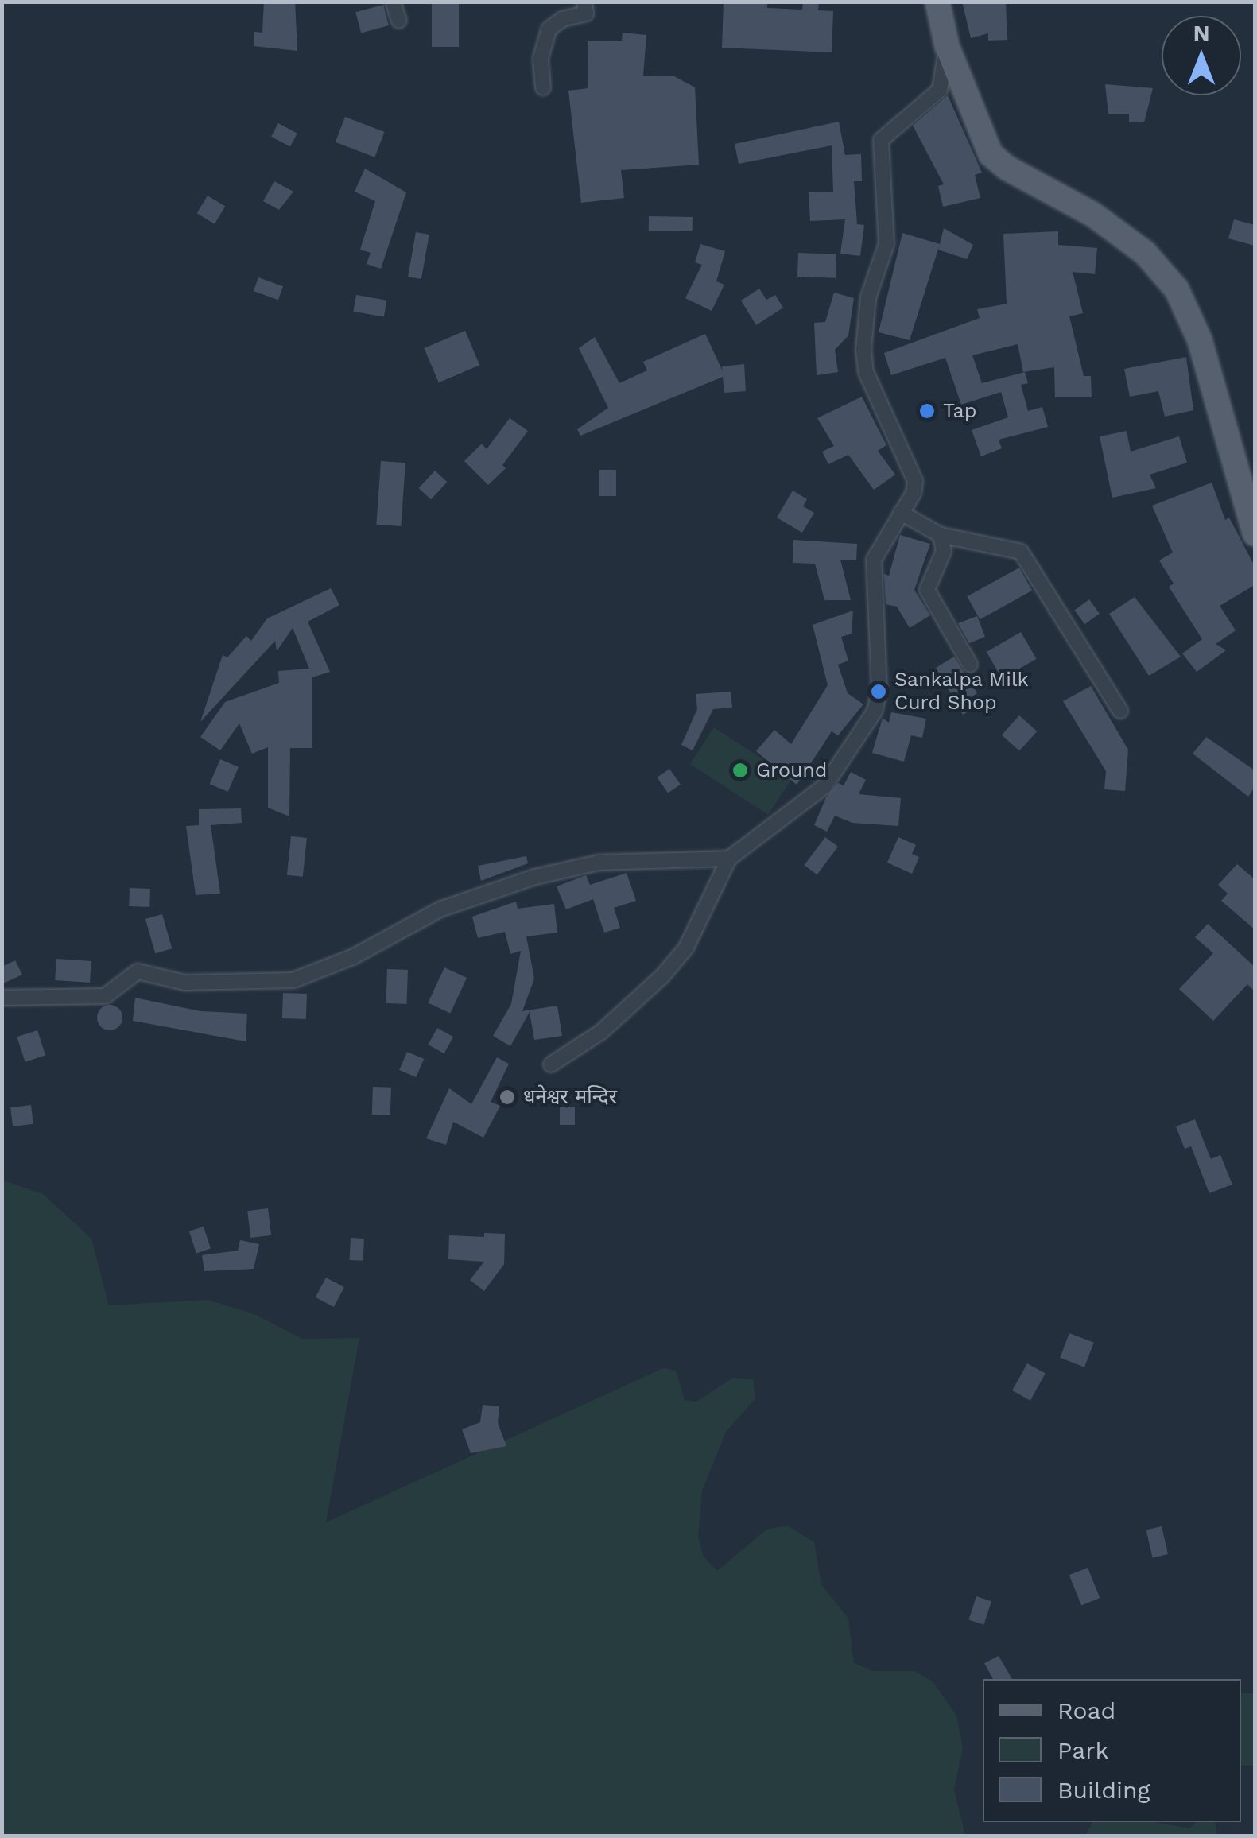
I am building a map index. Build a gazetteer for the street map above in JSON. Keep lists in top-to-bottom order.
{
  "places": [
    "Tap",
    "Sankalpa Milk Curd Shop",
    "Ground",
    "धनेश्वर मन्दिर"
  ],
  "legend": ["Road", "Park", "Building"],
  "north": "top"
}
